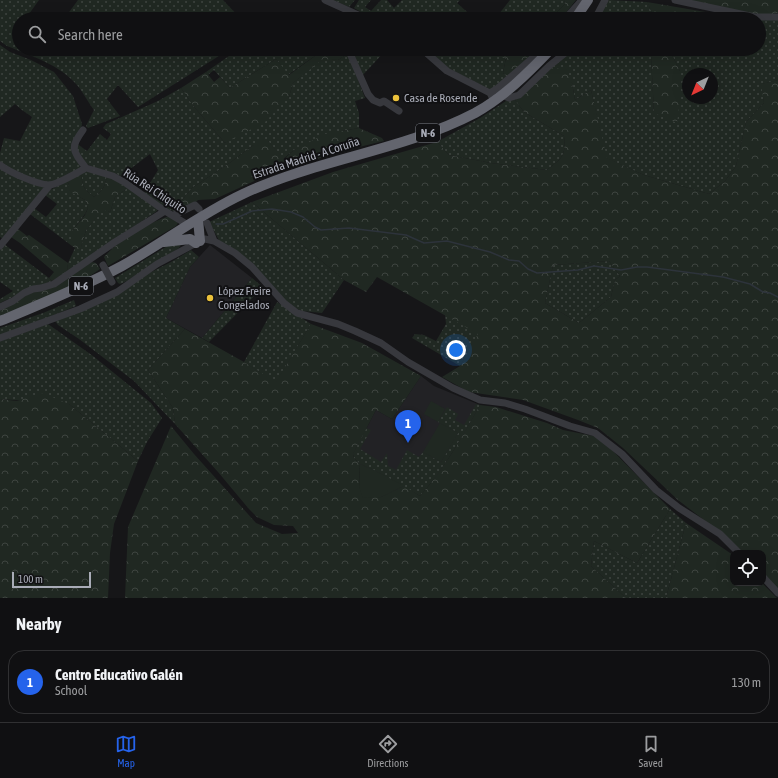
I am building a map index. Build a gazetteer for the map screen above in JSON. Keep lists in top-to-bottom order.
{
  "streets": {
    "highway": ["N-6", "Estrada Madrid - A Coruña"],
    "street": ["Rúa Rei Chiquito"]
  },
  "crossings": [
    ["Estrada Madrid - A Coruña", "Rúa Rei Chiquito"]
  ],
  "places": ["Casa de Rosende", "López Freire Congelados"],
  "scale_bar": "100 m",
  "north": "bottom left",
  "page": {
    "search": "Search here",
    "pins": "1",
    "scale": "100 m",
    "heading": "Nearby",
    "list": [
      {
        "mark": "1",
        "name": "Centro Educativo Galén",
        "note": "School",
        "value": "130 m"
      }
    ],
    "nav": ["Map", "Directions", "Saved"]
  }
}
